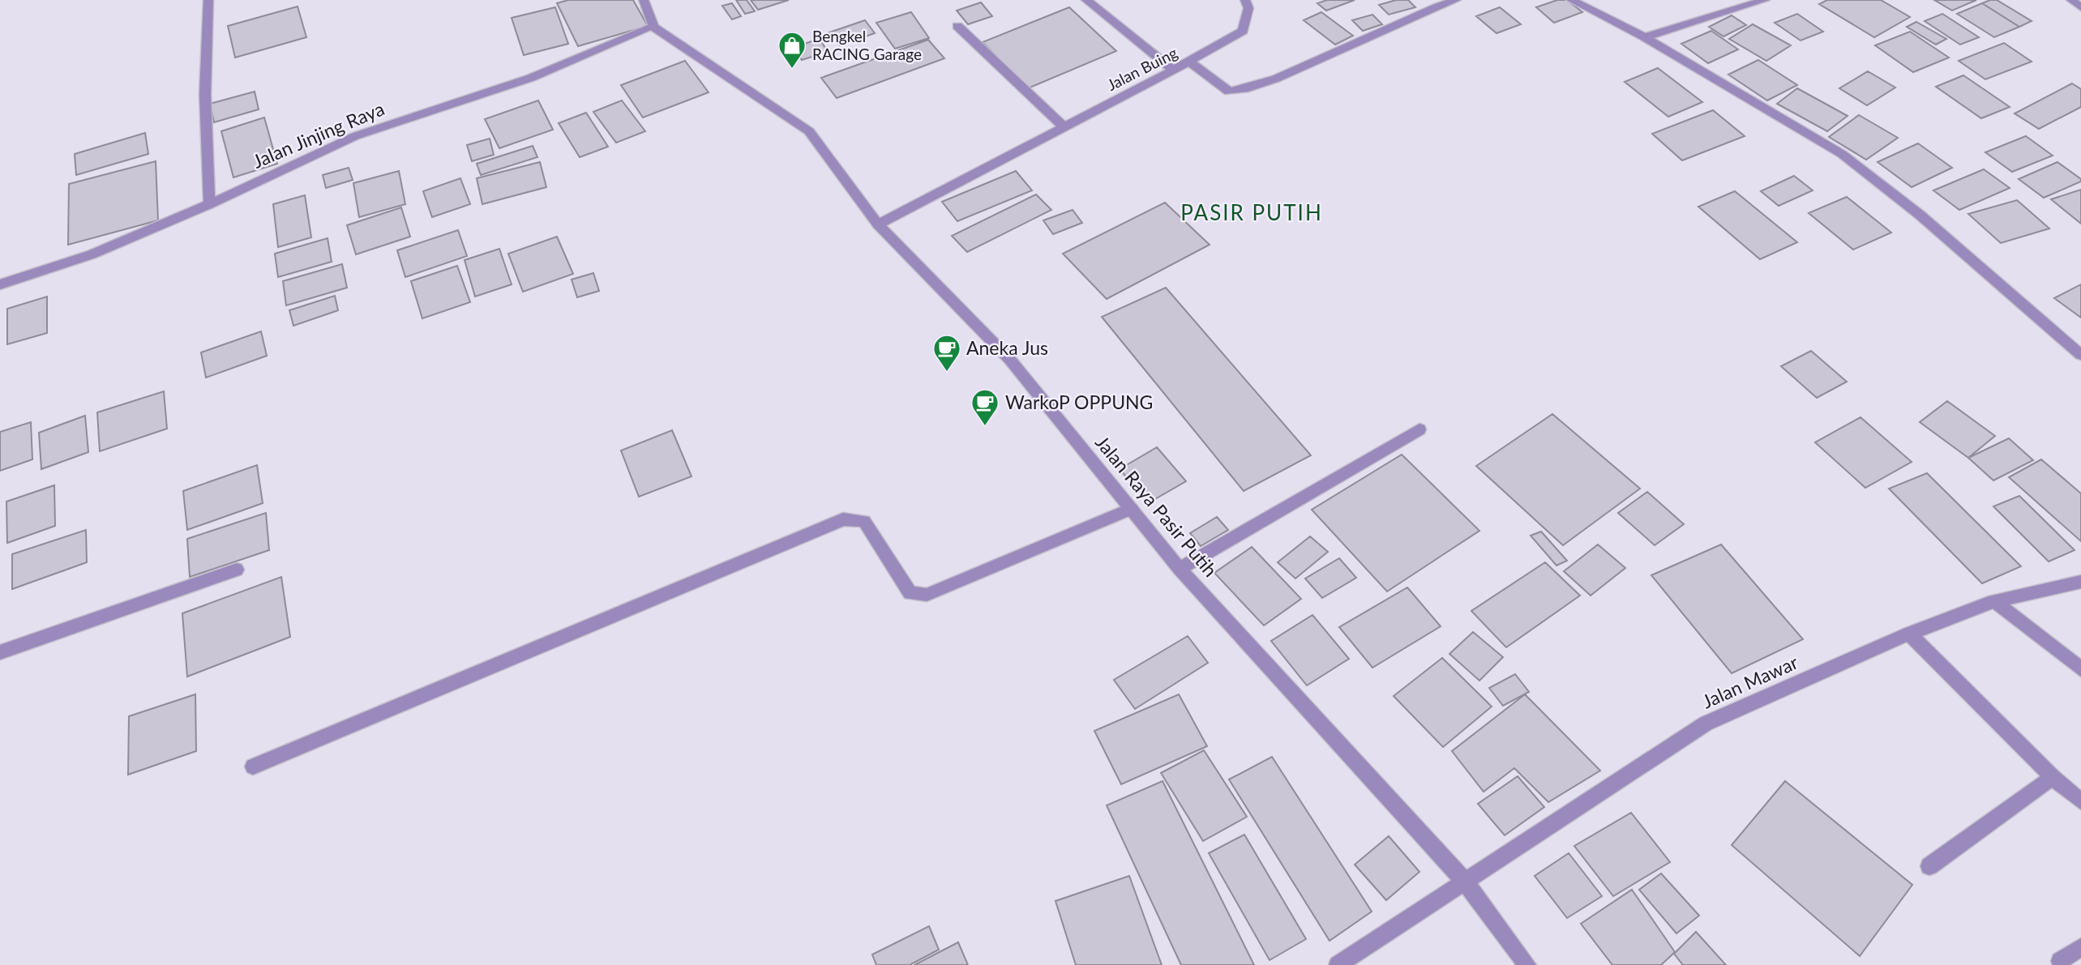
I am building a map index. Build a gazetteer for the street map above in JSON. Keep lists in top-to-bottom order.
{
  "streets": {
    "street": [
      "Jalan Buing",
      "Jalan Jinjing Raya",
      "Jalan Raya Pasir Putih",
      "Jalan Mawar"
    ]
  },
  "crossings": [
    ["Jalan Buing", "Jalan Raya Pasir Putih"],
    ["Jalan Jinjing Raya", "Jalan Raya Pasir Putih"],
    ["Jalan Raya Pasir Putih", "Jalan Mawar"]
  ],
  "districts": ["PASIR PUTIH"],
  "places": {
    "shop": ["Bengkel RACING Garage"],
    "cafe": ["Aneka Jus", "WarkoP OPPUNG"]
  }
}
